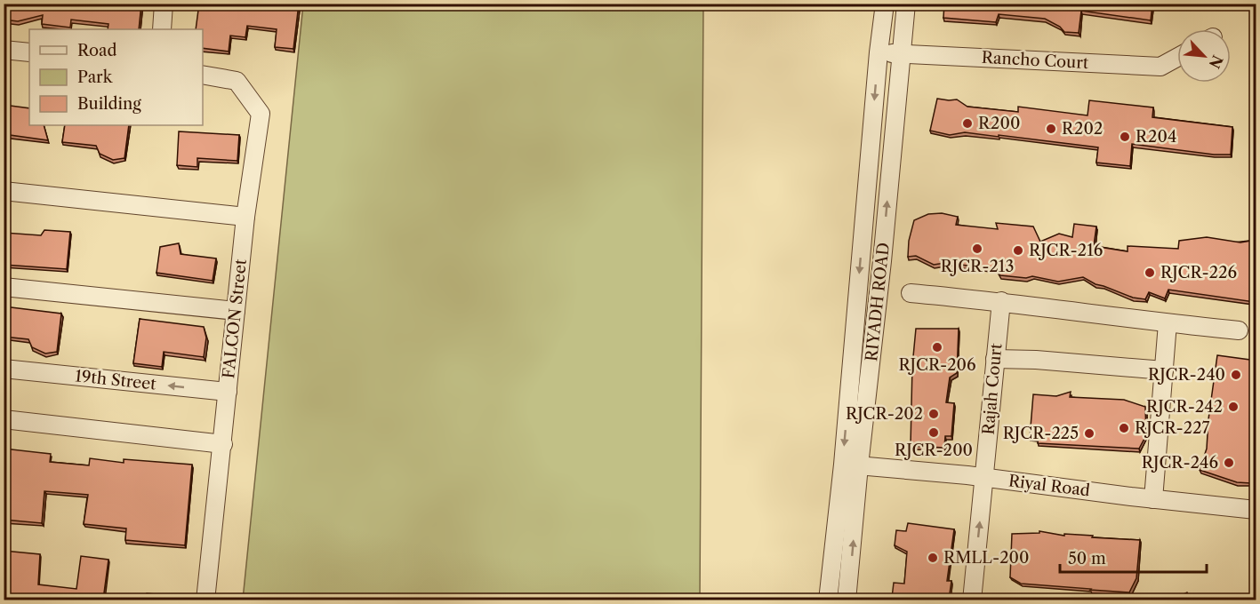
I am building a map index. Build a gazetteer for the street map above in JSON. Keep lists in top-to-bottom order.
{
  "streets": {
    "street": [
      "Rancho Court",
      "RIYADH ROAD",
      "FALCON Street",
      "19th Street",
      "Rajah Court",
      "Riyal Road"
    ]
  },
  "crossings": [
    ["Rancho Court", "RIYADH ROAD"],
    ["RIYADH ROAD", "Riyal Road"],
    ["FALCON Street", "19th Street"],
    ["Rajah Court", "Riyal Road"]
  ],
  "one_way": ["Rajah Court"],
  "places": [
    "R200",
    "R202",
    "R204",
    "RJCR-213",
    "RJCR-216",
    "RJCR-226",
    "RJCR-206",
    "RJCR-240",
    "RJCR-242",
    "RJCR-202",
    "RJCR-227",
    "RJCR-200",
    "RJCR-225",
    "RJCR-246",
    "RMLL-200"
  ],
  "legend": ["Road", "Park", "Building"],
  "scale_bar": "50 m",
  "north": "bottom right"
}
